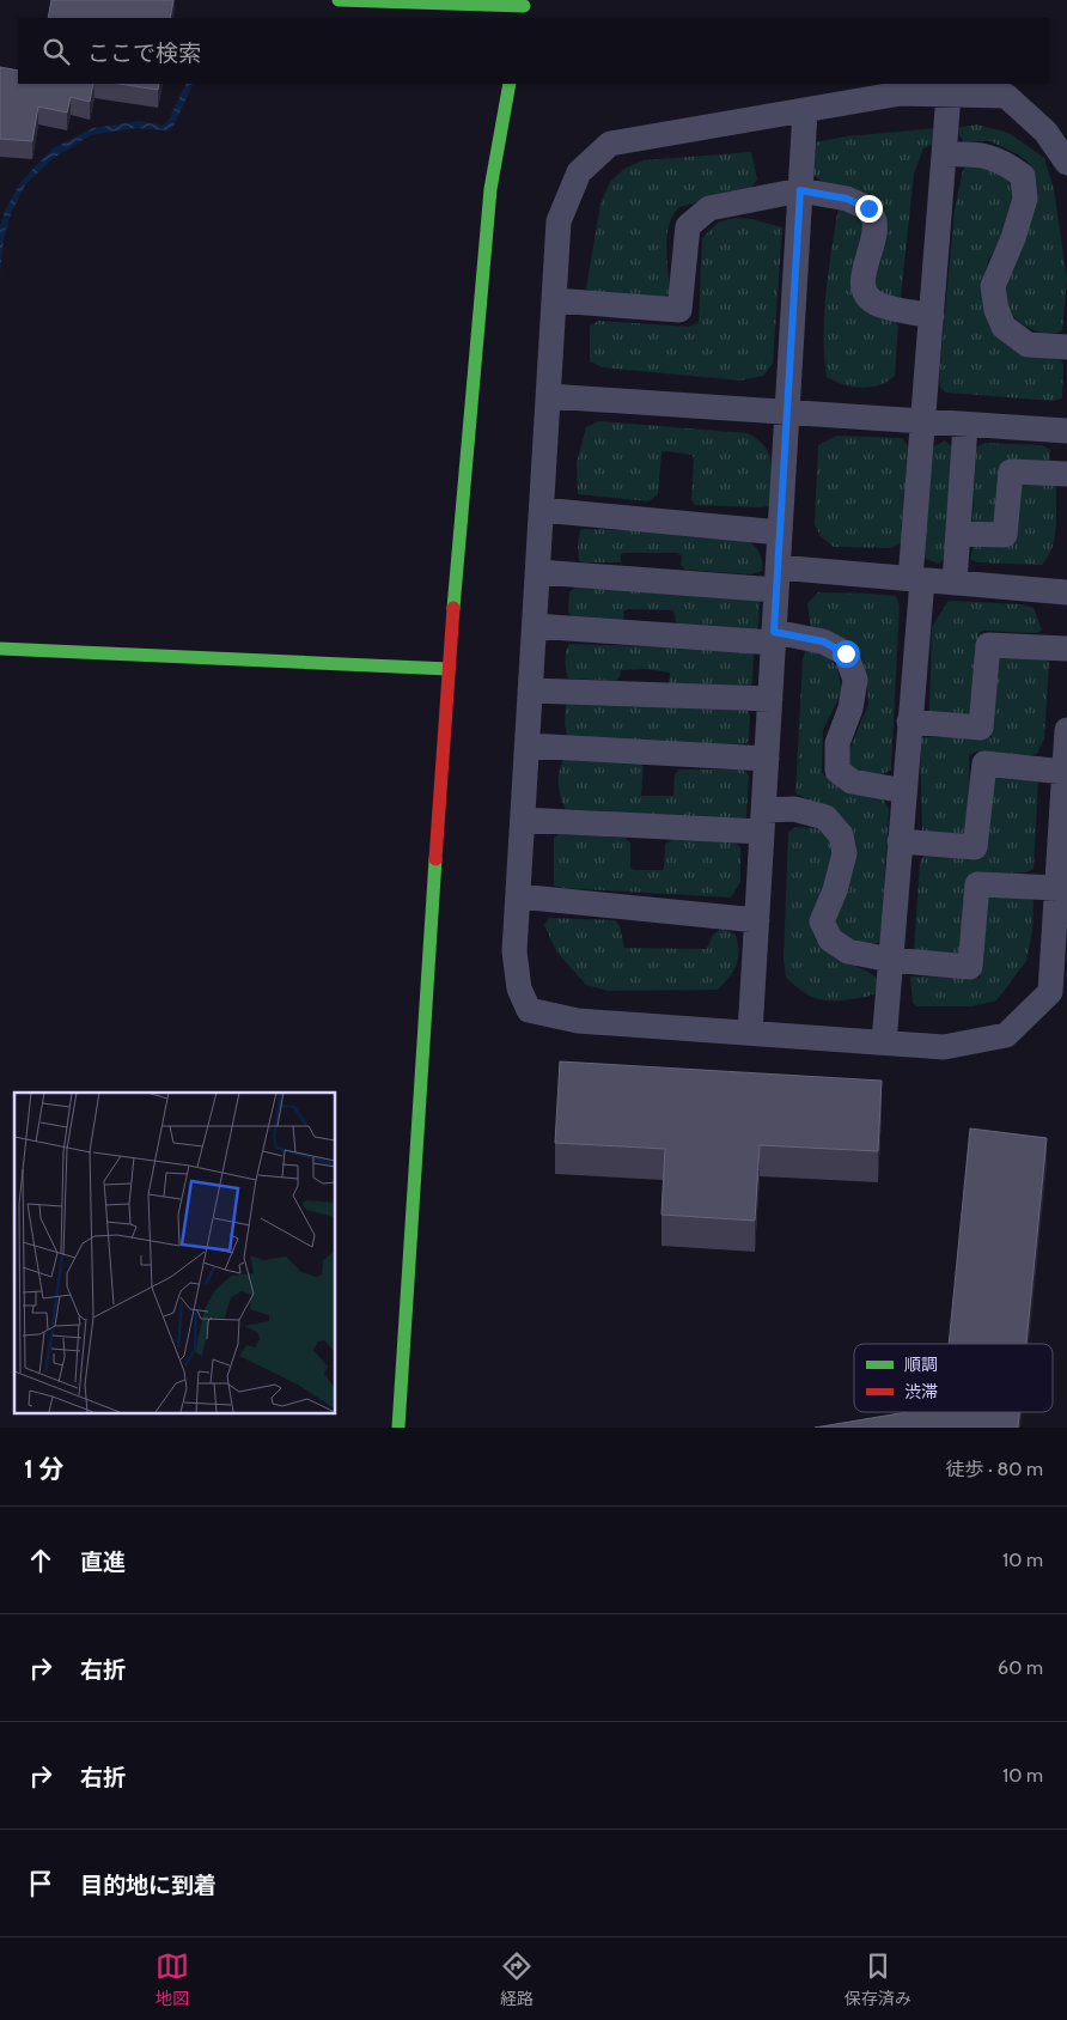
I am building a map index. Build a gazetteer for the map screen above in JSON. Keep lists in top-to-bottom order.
{
  "legend": ["順調", "渋滞"],
  "page": {
    "search": "ここで検索",
    "heading": ["1 分", "徒歩 · 80 m"],
    "list": [
      ["直進", "10 m"],
      ["右折", "60 m"],
      ["右折", "10 m"],
      "目的地に到着"
    ],
    "nav": ["地図", "経路", "保存済み"]
  }
}
